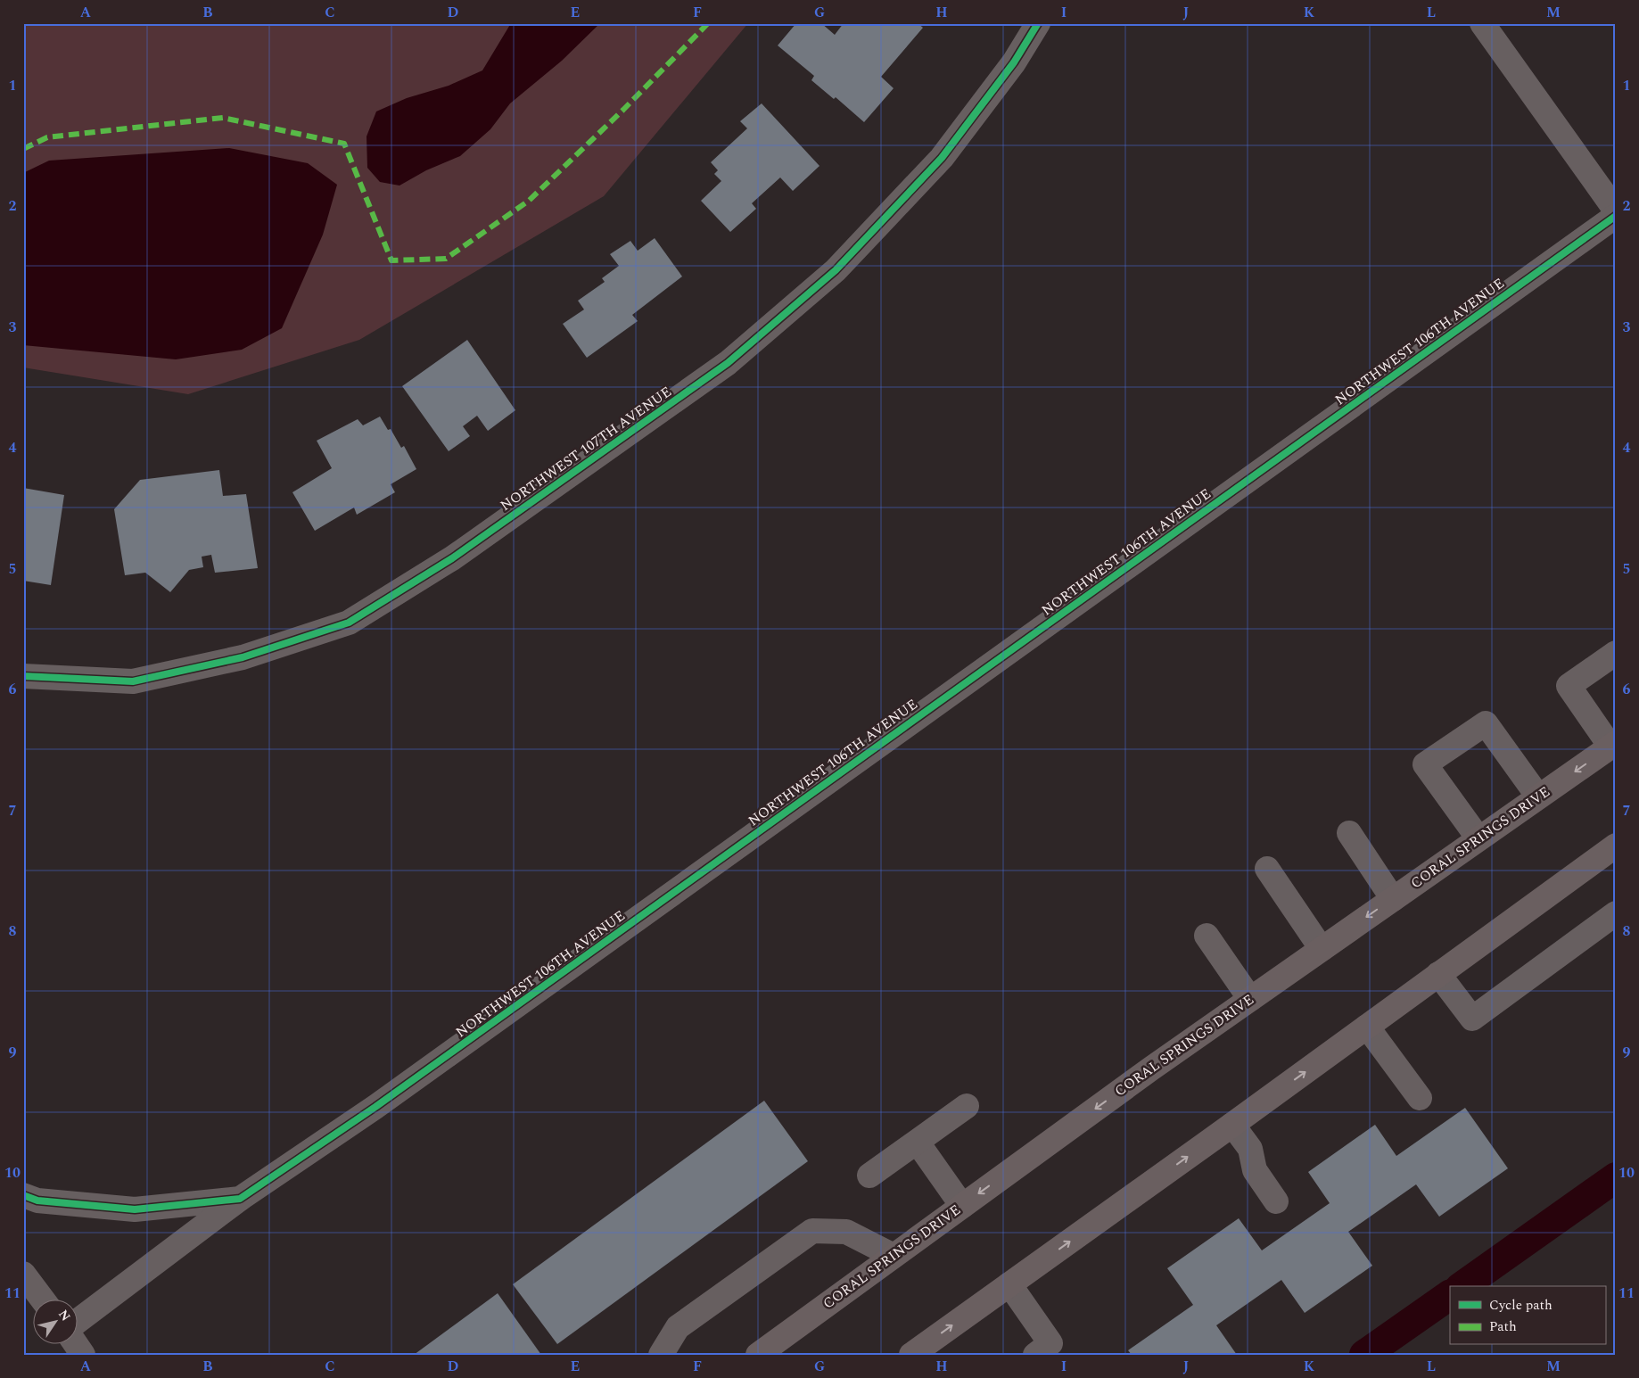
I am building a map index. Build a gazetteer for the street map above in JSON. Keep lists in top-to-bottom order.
{
  "streets": {
    "main road": ["CORAL SPRINGS DRIVE"],
    "street": ["NORTHWEST 106TH AVENUE", "NORTHWEST 107TH AVENUE"]
  },
  "legend": ["Cycle path", "Path"],
  "north": "top right",
  "grid": {
    "columns": [
      "A",
      "B",
      "C",
      "D",
      "E",
      "F",
      "G",
      "H",
      "I",
      "J",
      "K",
      "L",
      "M"
    ],
    "rows": [
      "1",
      "2",
      "3",
      "4",
      "5",
      "6",
      "7",
      "8",
      "9",
      "10",
      "11"
    ]
  }
}
